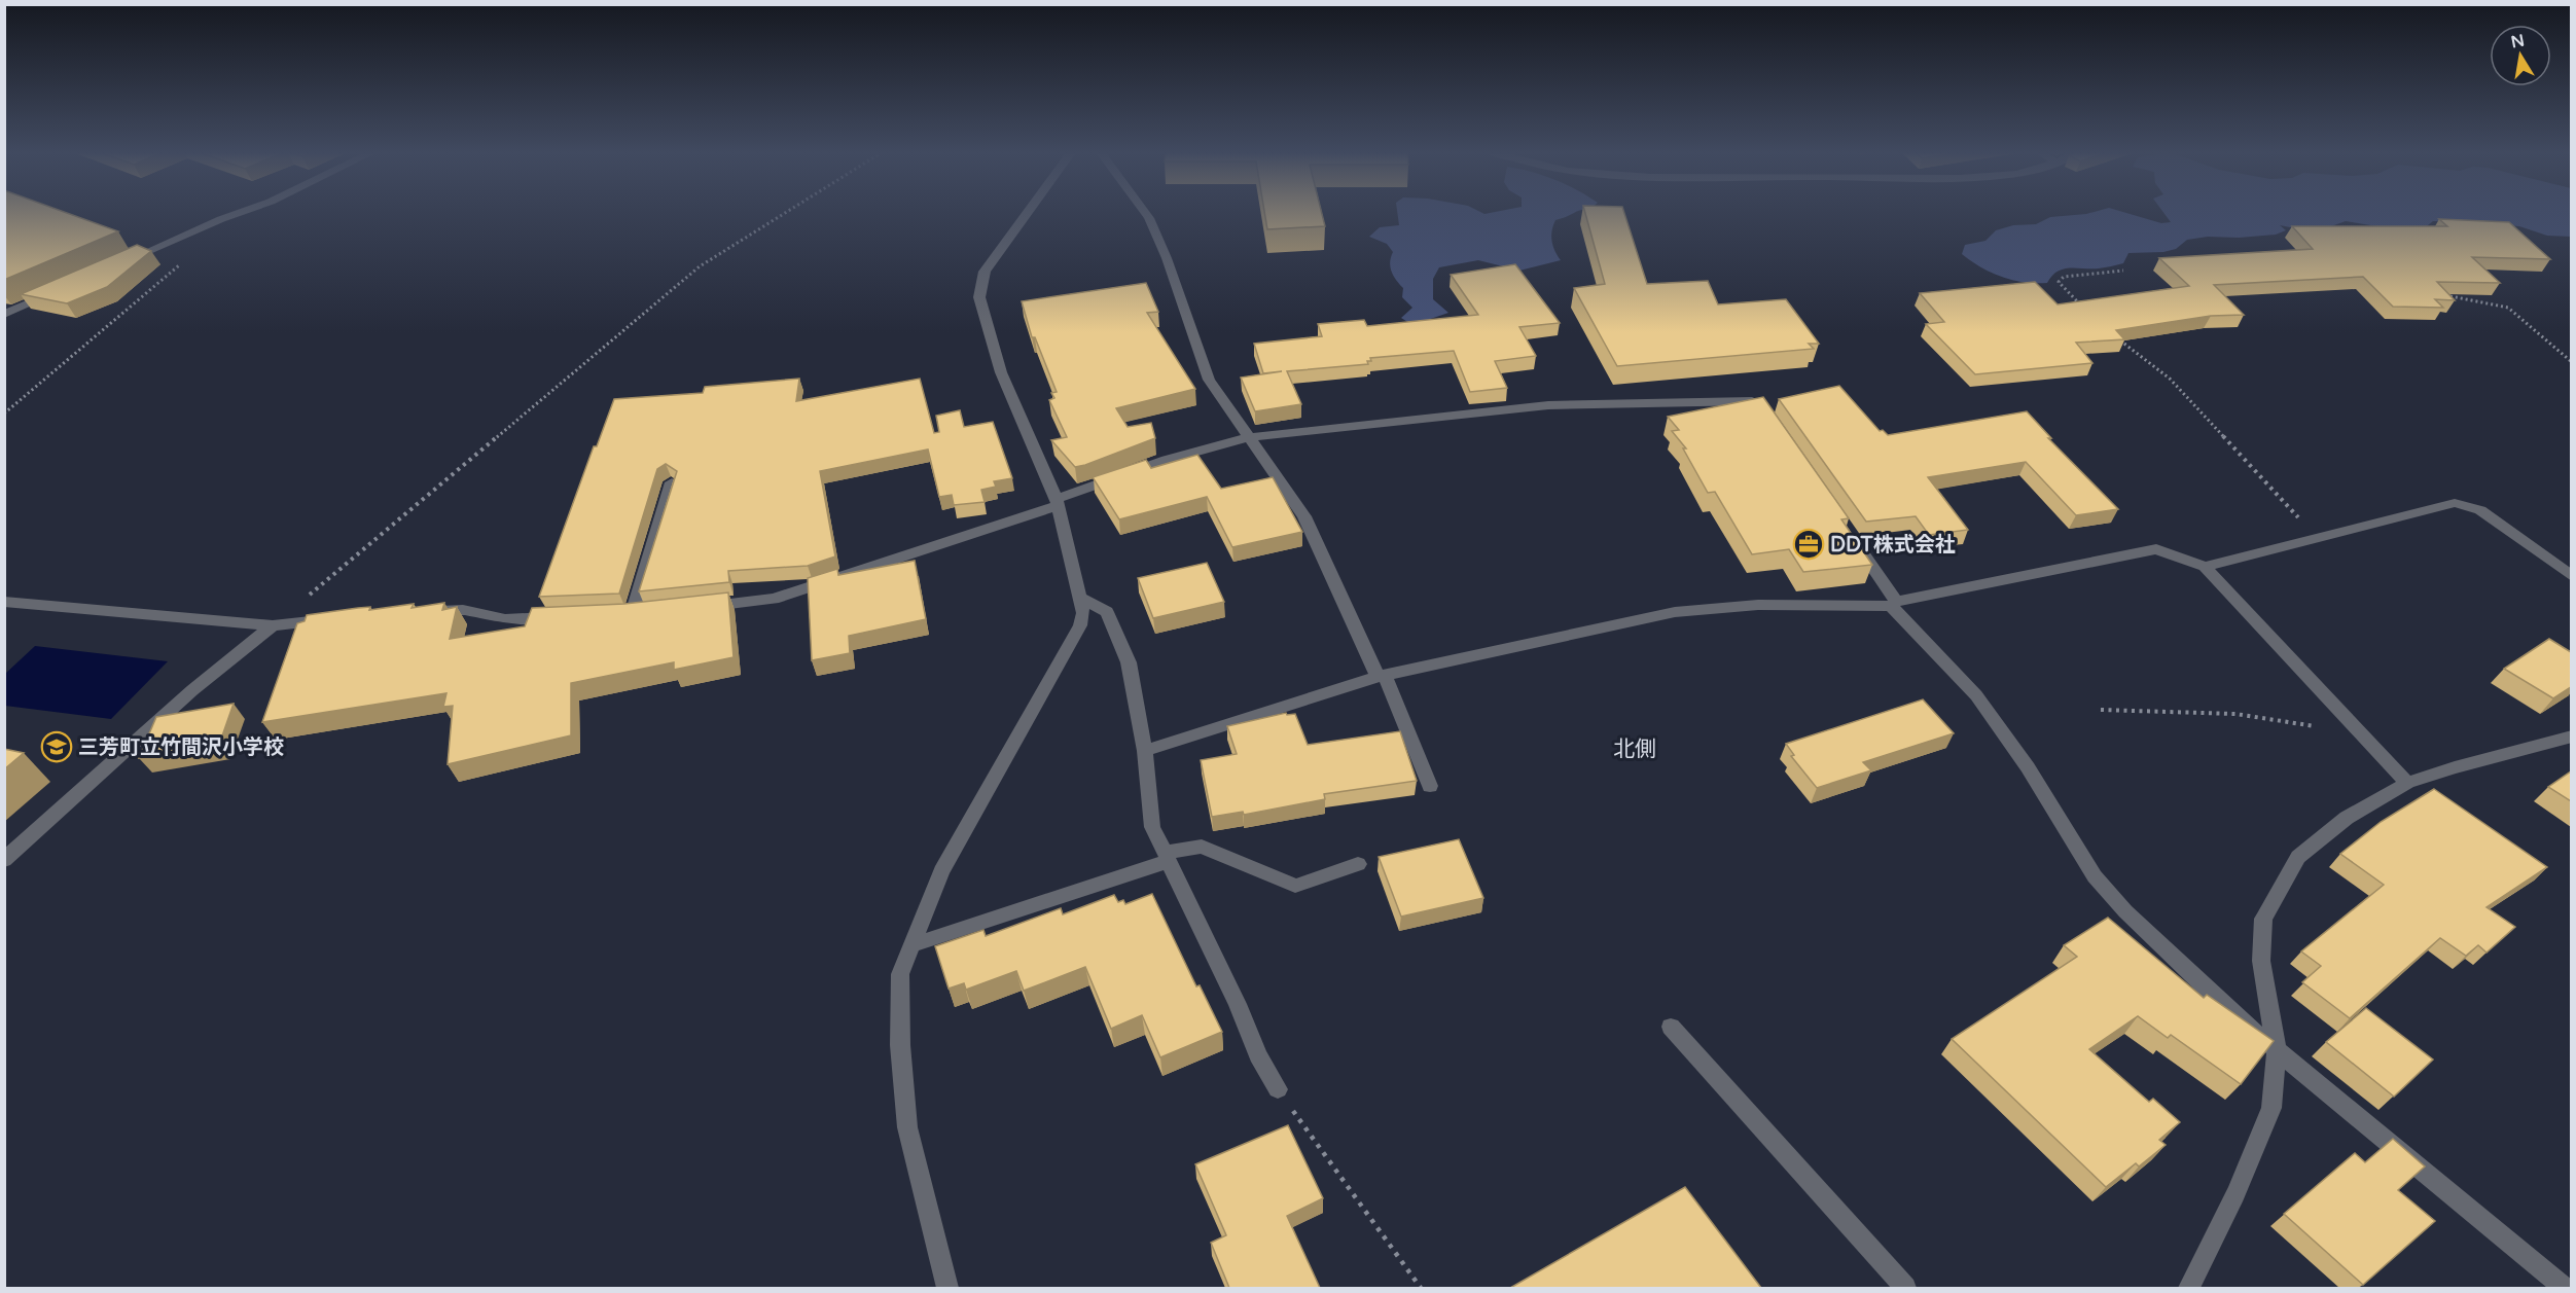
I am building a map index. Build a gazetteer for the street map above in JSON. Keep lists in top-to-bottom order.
{
  "districts": ["北側"],
  "places": {
    "office": ["DDT株式会社"],
    "school or university": ["三芳町立竹間沢小学校"]
  },
  "north": "top"
}
